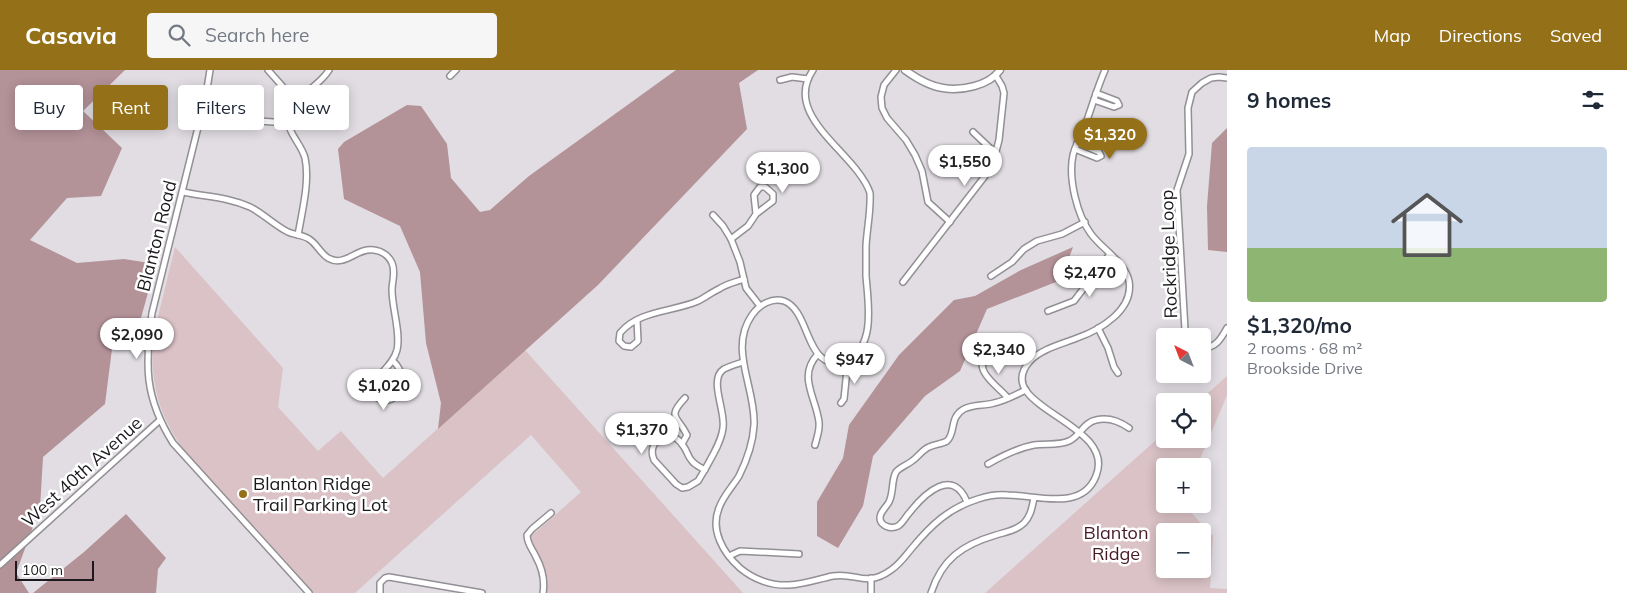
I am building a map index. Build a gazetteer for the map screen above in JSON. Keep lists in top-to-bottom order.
{
  "streets": {
    "street": ["Blanton Road", "Rockridge Loop", "West 40th Avenue"]
  },
  "crossings": [
    ["Blanton Road", "West 40th Avenue"]
  ],
  "parks": ["Blanton Ridge"],
  "places": ["Blanton Ridge Trail Parking Lot"],
  "scale_bar": "100 m",
  "north": "top left",
  "page": {
    "header": "Casavia",
    "search": "Search here",
    "nav": ["Map", "Directions", "Saved"],
    "heading": "9 homes",
    "chip": [
      "Buy",
      "Rent",
      "Filters",
      "New"
    ],
    "price": [
      "$1,320",
      "$1,550",
      "$1,300",
      "$2,470",
      "$2,090",
      "$2,340",
      "$947",
      "$1,020",
      "$1,370"
    ],
    "list": [
      {
        "name": "$1,320/mo",
        "note": "2 rooms · 68 m² · Brookside Drive"
      }
    ],
    "map_buttons": ["+", "−"],
    "scale": "100 m"
  }
}
